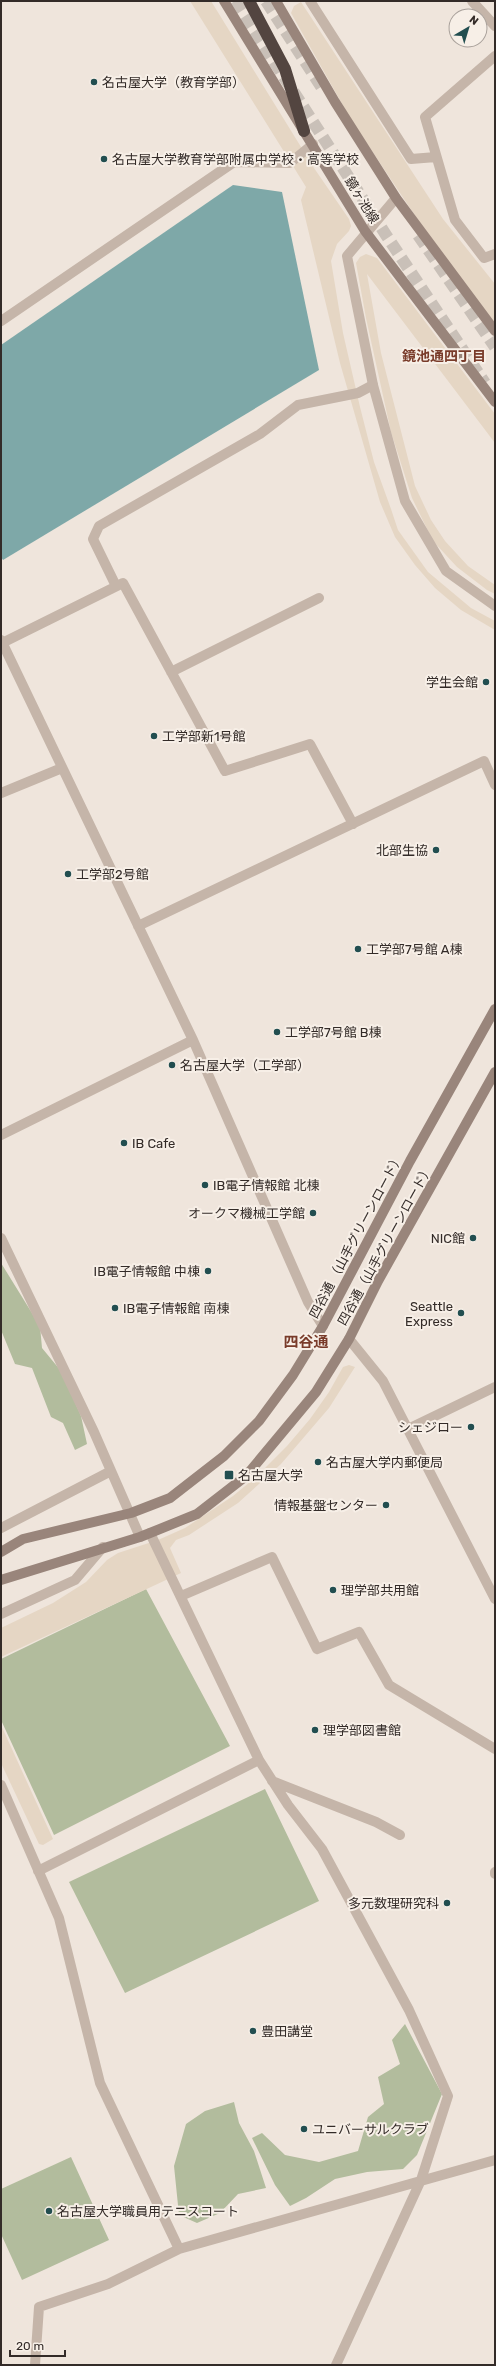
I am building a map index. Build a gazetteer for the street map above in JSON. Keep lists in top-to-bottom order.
{
  "streets": {
    "street": ["鏡ヶ池線", "四谷通 （山手グリーンロード）", "四谷通（山手グリーンロード）"]
  },
  "districts": ["鏡池通四丁目", "四谷通"],
  "places": {
    "other": [
      "名古屋大学（教育学部）",
      "名古屋大学教育学部附属中学校・高等学校",
      "学生会館",
      "工学部新1号館",
      "北部生協",
      "工学部2号館",
      "工学部7号館 A棟",
      "工学部7号館 B棟",
      "名古屋大学（工学部）",
      "IB Cafe",
      "IB電子情報館 北棟",
      "オークマ機械工学館",
      "NIC館",
      "IB電子情報館 中棟",
      "IB電子情報館 南棟",
      "Seattle Express",
      "シェジロー",
      "名古屋大学内郵便局",
      "情報基盤センター",
      "理学部共用館",
      "理学部図書館",
      "多元数理研究科",
      "豊田講堂",
      "ユニバーサルクラブ",
      "名古屋大学職員用テニスコート"
    ],
    "transit": ["名古屋大学"]
  },
  "scale_bar": "20 m",
  "north": "top right"
}
